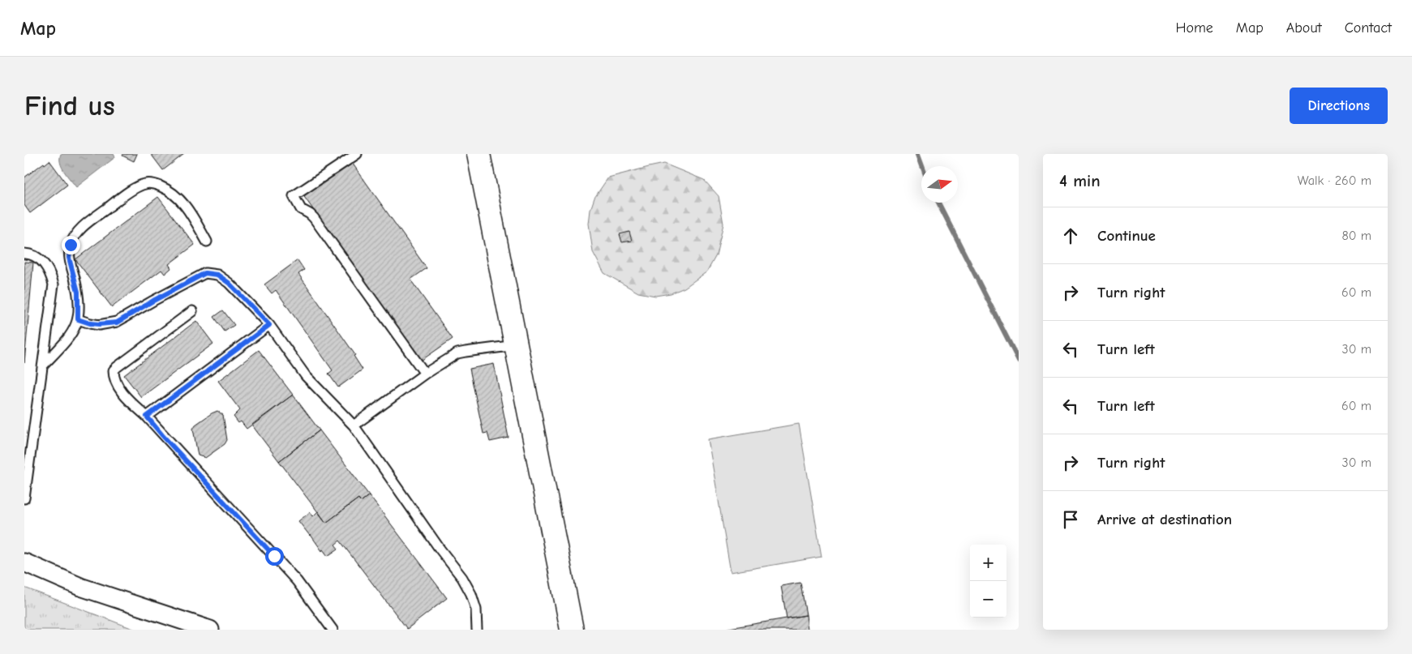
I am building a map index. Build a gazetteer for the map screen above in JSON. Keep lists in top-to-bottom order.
{
  "north": "right",
  "page": {
    "header": "Map",
    "nav": [
      "Home",
      "Map",
      "About",
      "Contact"
    ],
    "buttons": "Directions",
    "title": "Find us",
    "heading": ["4 min", "Walk · 260 m"],
    "list": [
      ["Continue", "80 m"],
      ["Turn right", "60 m"],
      ["Turn left", "30 m"],
      ["Turn left", "60 m"],
      ["Turn right", "30 m"],
      "Arrive at destination"
    ],
    "map_buttons": ["+", "−"]
  }
}
